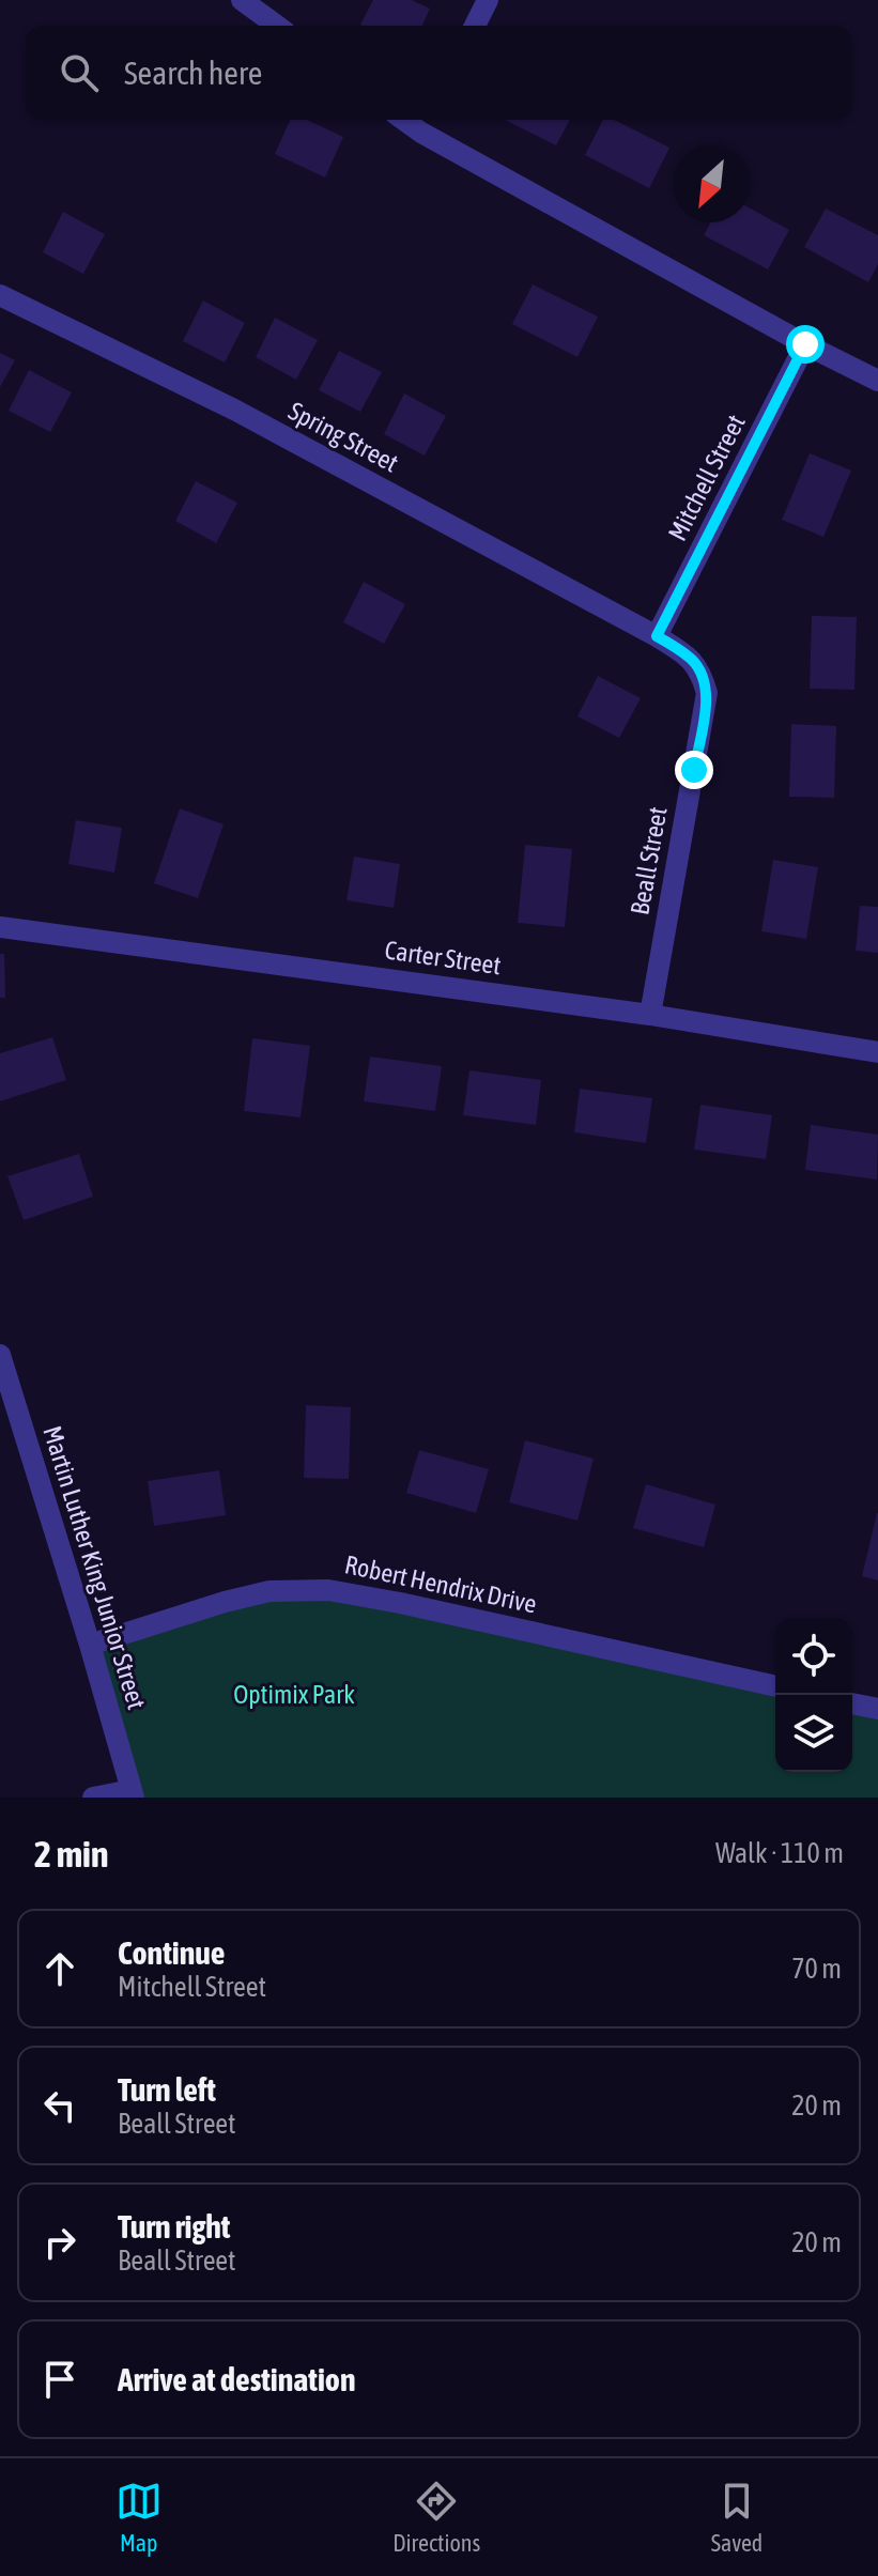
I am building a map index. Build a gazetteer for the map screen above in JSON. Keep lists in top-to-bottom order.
{
  "streets": {
    "street": [
      "Spring Street",
      "Mitchell Street",
      "Beall Street",
      "Carter Street",
      "Martin Luther King Junior Street",
      "Robert Hendrix Drive"
    ]
  },
  "crossings": [
    ["Spring Street", "Mitchell Street"],
    ["Spring Street", "Beall Street"],
    ["Mitchell Street", "Beall Street"],
    ["Beall Street", "Carter Street"],
    ["Martin Luther King Junior Street", "Robert Hendrix Drive"]
  ],
  "parks": ["Optimix Park"],
  "north": "bottom left",
  "page": {
    "search": "Search here",
    "heading": ["2 min", "Walk · 110 m"],
    "list": [
      ["Continue", "Mitchell Street", "70 m"],
      ["Turn left", "Beall Street", "20 m"],
      ["Turn right", "Beall Street", "20 m"],
      "Arrive at destination"
    ],
    "nav": ["Map", "Directions", "Saved"]
  }
}
